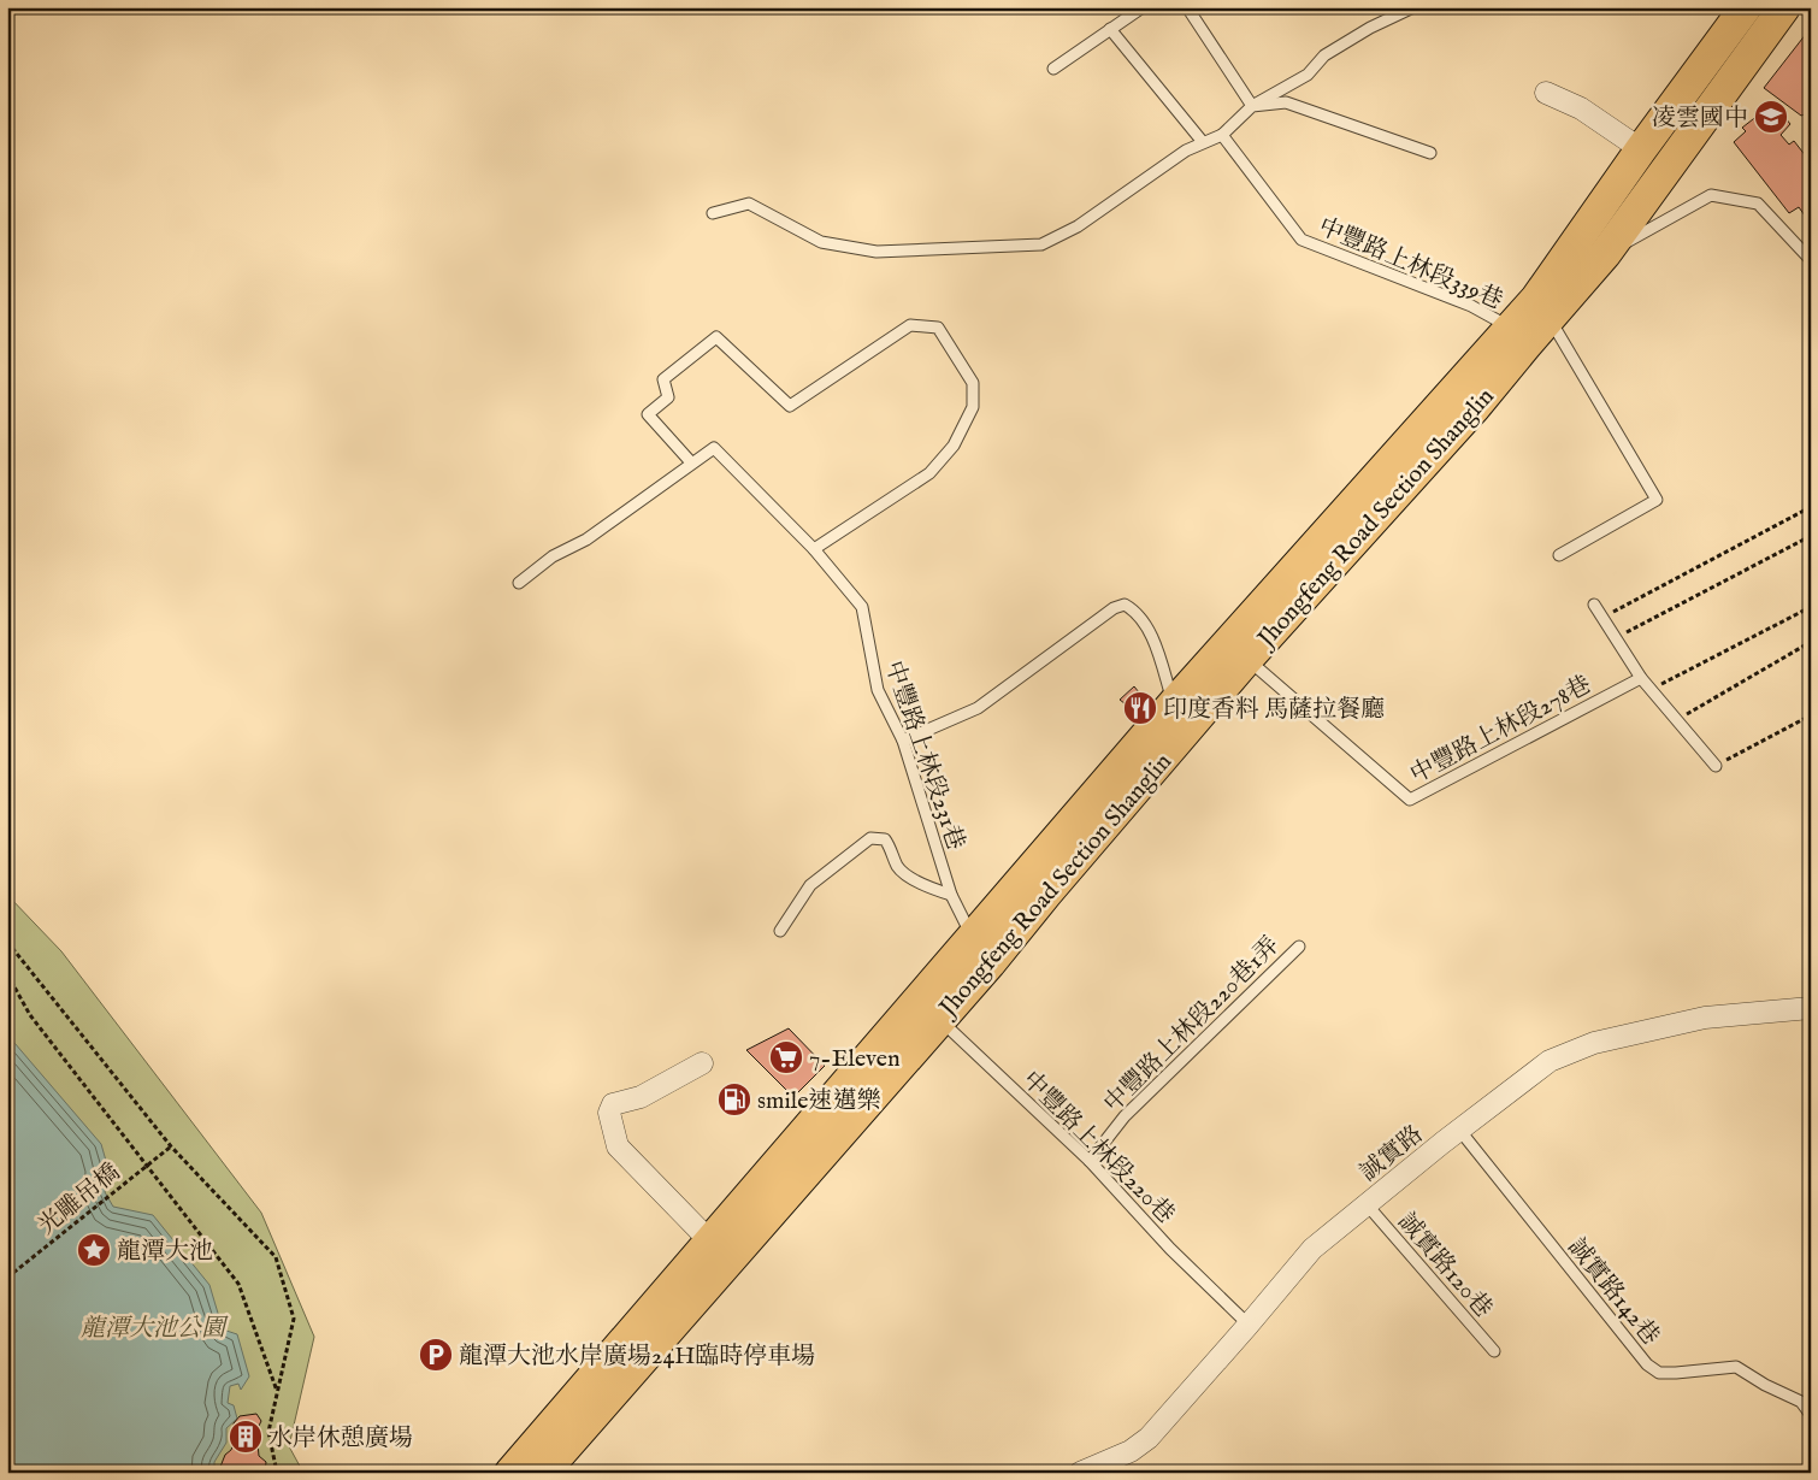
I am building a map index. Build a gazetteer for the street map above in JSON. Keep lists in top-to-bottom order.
{
  "streets": {
    "main road": ["Jhongfeng Road Section Shanglin"],
    "street": ["誠實路"],
    "lane": [
      "中豐路上林段339巷",
      "中豐路上林段278巷",
      "中豐路上林段231巷",
      "中豐路上林段220巷1弄",
      "中豐路上林段220巷",
      "誠實路120巷",
      "誠實路142巷"
    ],
    "path": ["光雕吊橋"]
  },
  "crossings": [
    ["中豐路上林段339巷", "Jhongfeng Road Section Shanglin"],
    ["Jhongfeng Road Section Shanglin", "中豐路上林段278巷"],
    ["Jhongfeng Road Section Shanglin", "中豐路上林段231巷"],
    ["Jhongfeng Road Section Shanglin", "中豐路上林段220巷"],
    ["中豐路上林段220巷1弄", "中豐路上林段220巷"],
    ["中豐路上林段220巷", "誠實路"],
    ["誠實路", "誠實路120巷"],
    ["誠實路", "誠實路142巷"]
  ],
  "parks": ["龍潭大池公園"],
  "places": {
    "school or university": ["凌雲國中"],
    "restaurant": ["印度香料 馬薩拉餐廳"],
    "supermarket": ["7-Eleven"],
    "fuel station": ["smile速邁樂"],
    "place": ["龍潭大池"],
    "parking": ["龍潭大池水岸廣場24H臨時停車場"],
    "building": ["水岸休憩廣場"]
  }
}
